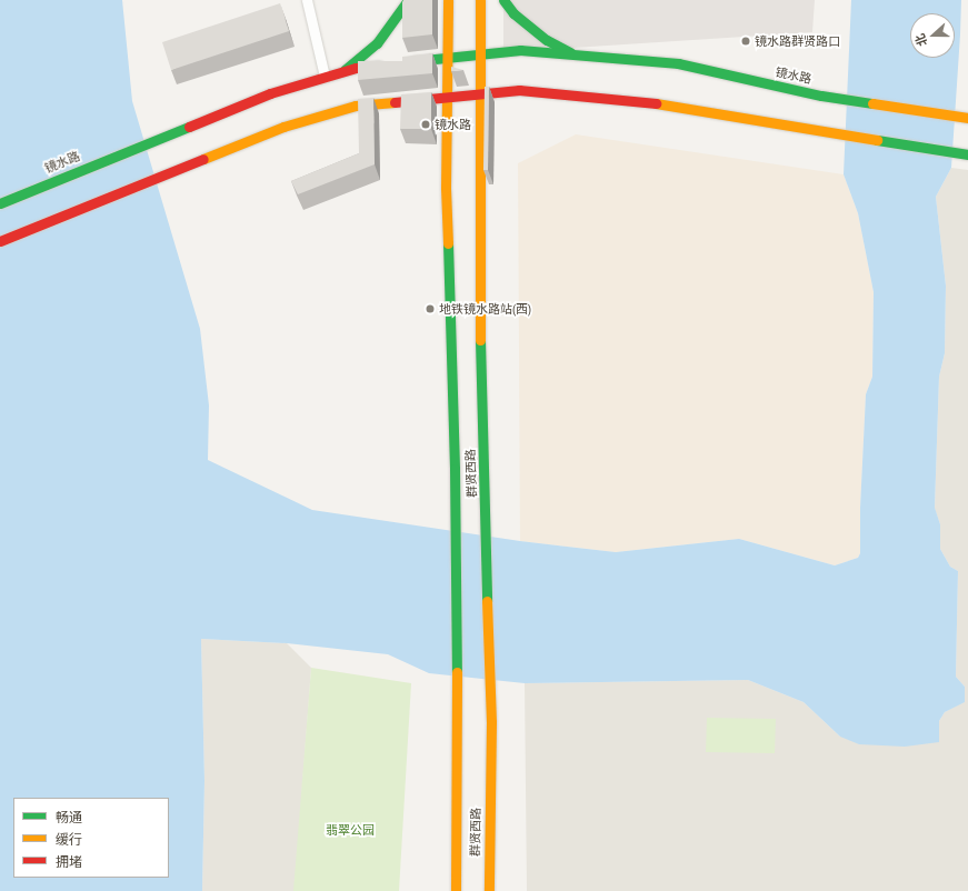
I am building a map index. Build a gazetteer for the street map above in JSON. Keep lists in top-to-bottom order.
{
  "streets": {
    "main road": ["镜水路", "群贤西路"]
  },
  "crossings": [
    ["镜水路", "群贤西路"]
  ],
  "parks": ["翡翠公园"],
  "places": ["镜水路群贤路口", "镜水路", "地铁镜水路站(西)"],
  "legend": ["畅通", "缓行", "拥堵"],
  "north": "left"
}
